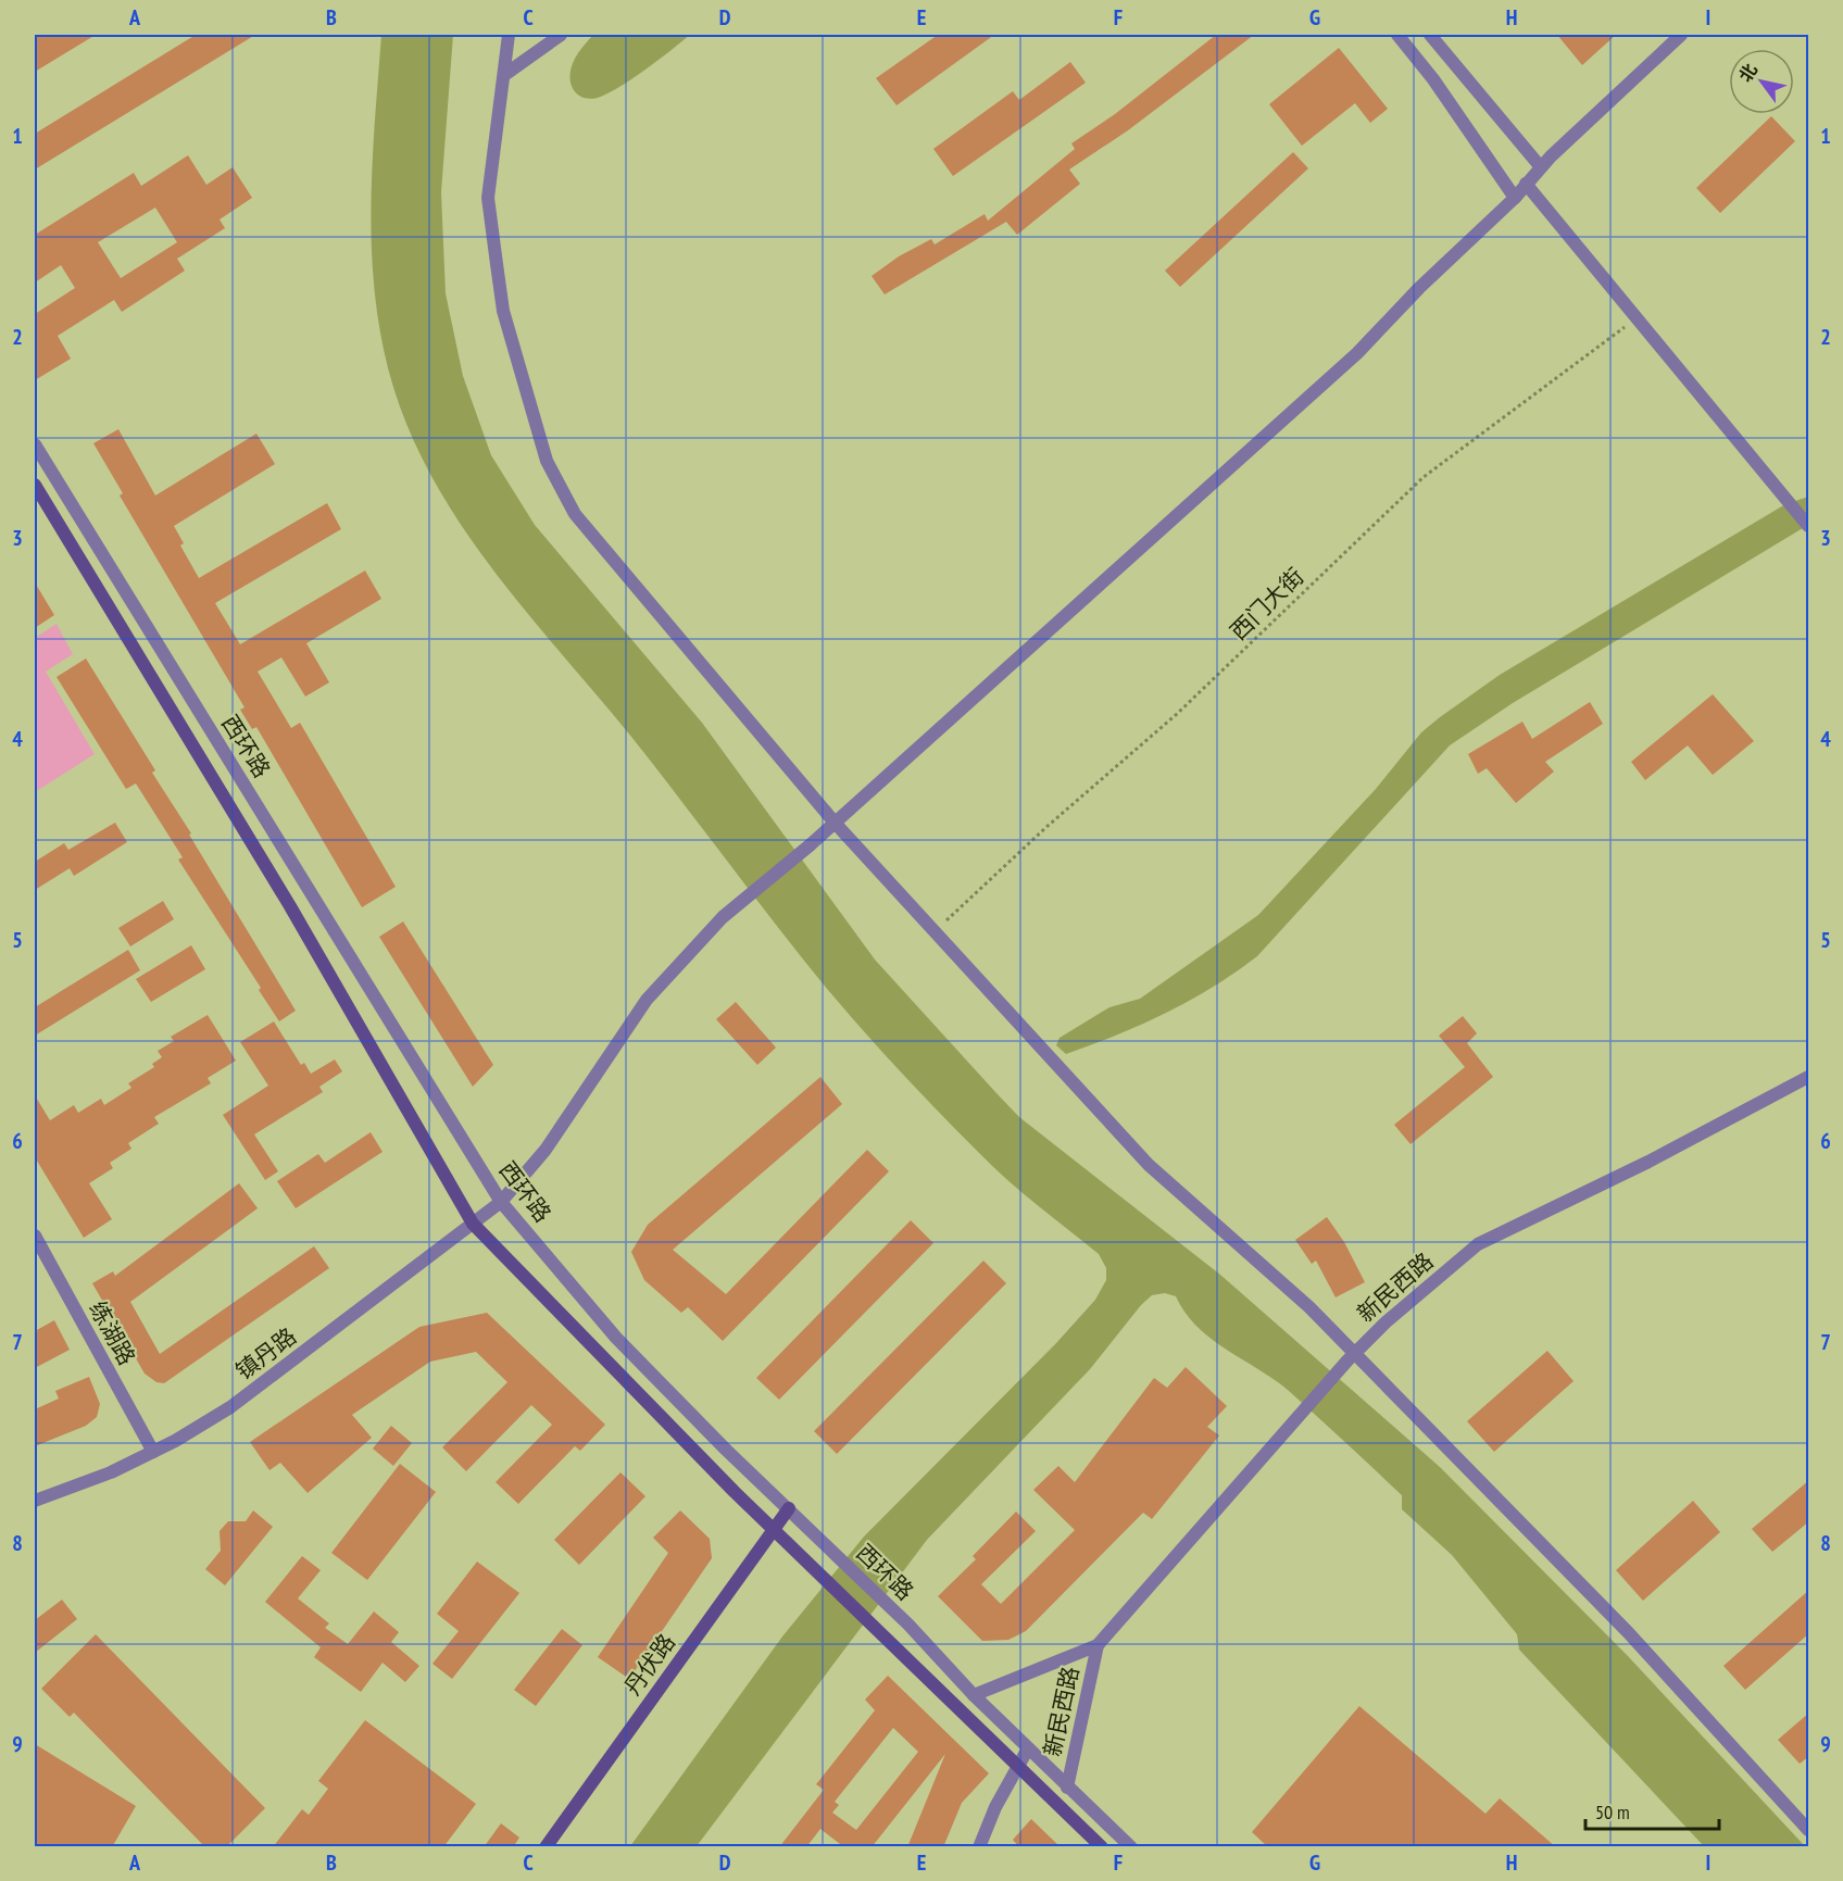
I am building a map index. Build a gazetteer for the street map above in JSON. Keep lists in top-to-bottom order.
{
  "streets": {
    "main road": ["西环路", "丹伏路"],
    "street": ["新民西路", "练湖路", "镇丹路"],
    "path": ["西门大街"]
  },
  "crossings": [
    ["西环路", "新民西路"],
    ["西环路", "镇丹路"],
    ["西环路", "丹伏路"],
    ["练湖路", "镇丹路"]
  ],
  "scale_bar": "50 m",
  "north": "top left",
  "grid": {
    "columns": [
      "A",
      "B",
      "C",
      "D",
      "E",
      "F",
      "G",
      "H",
      "I"
    ],
    "rows": [
      "1",
      "2",
      "3",
      "4",
      "5",
      "6",
      "7",
      "8",
      "9"
    ]
  }
}
